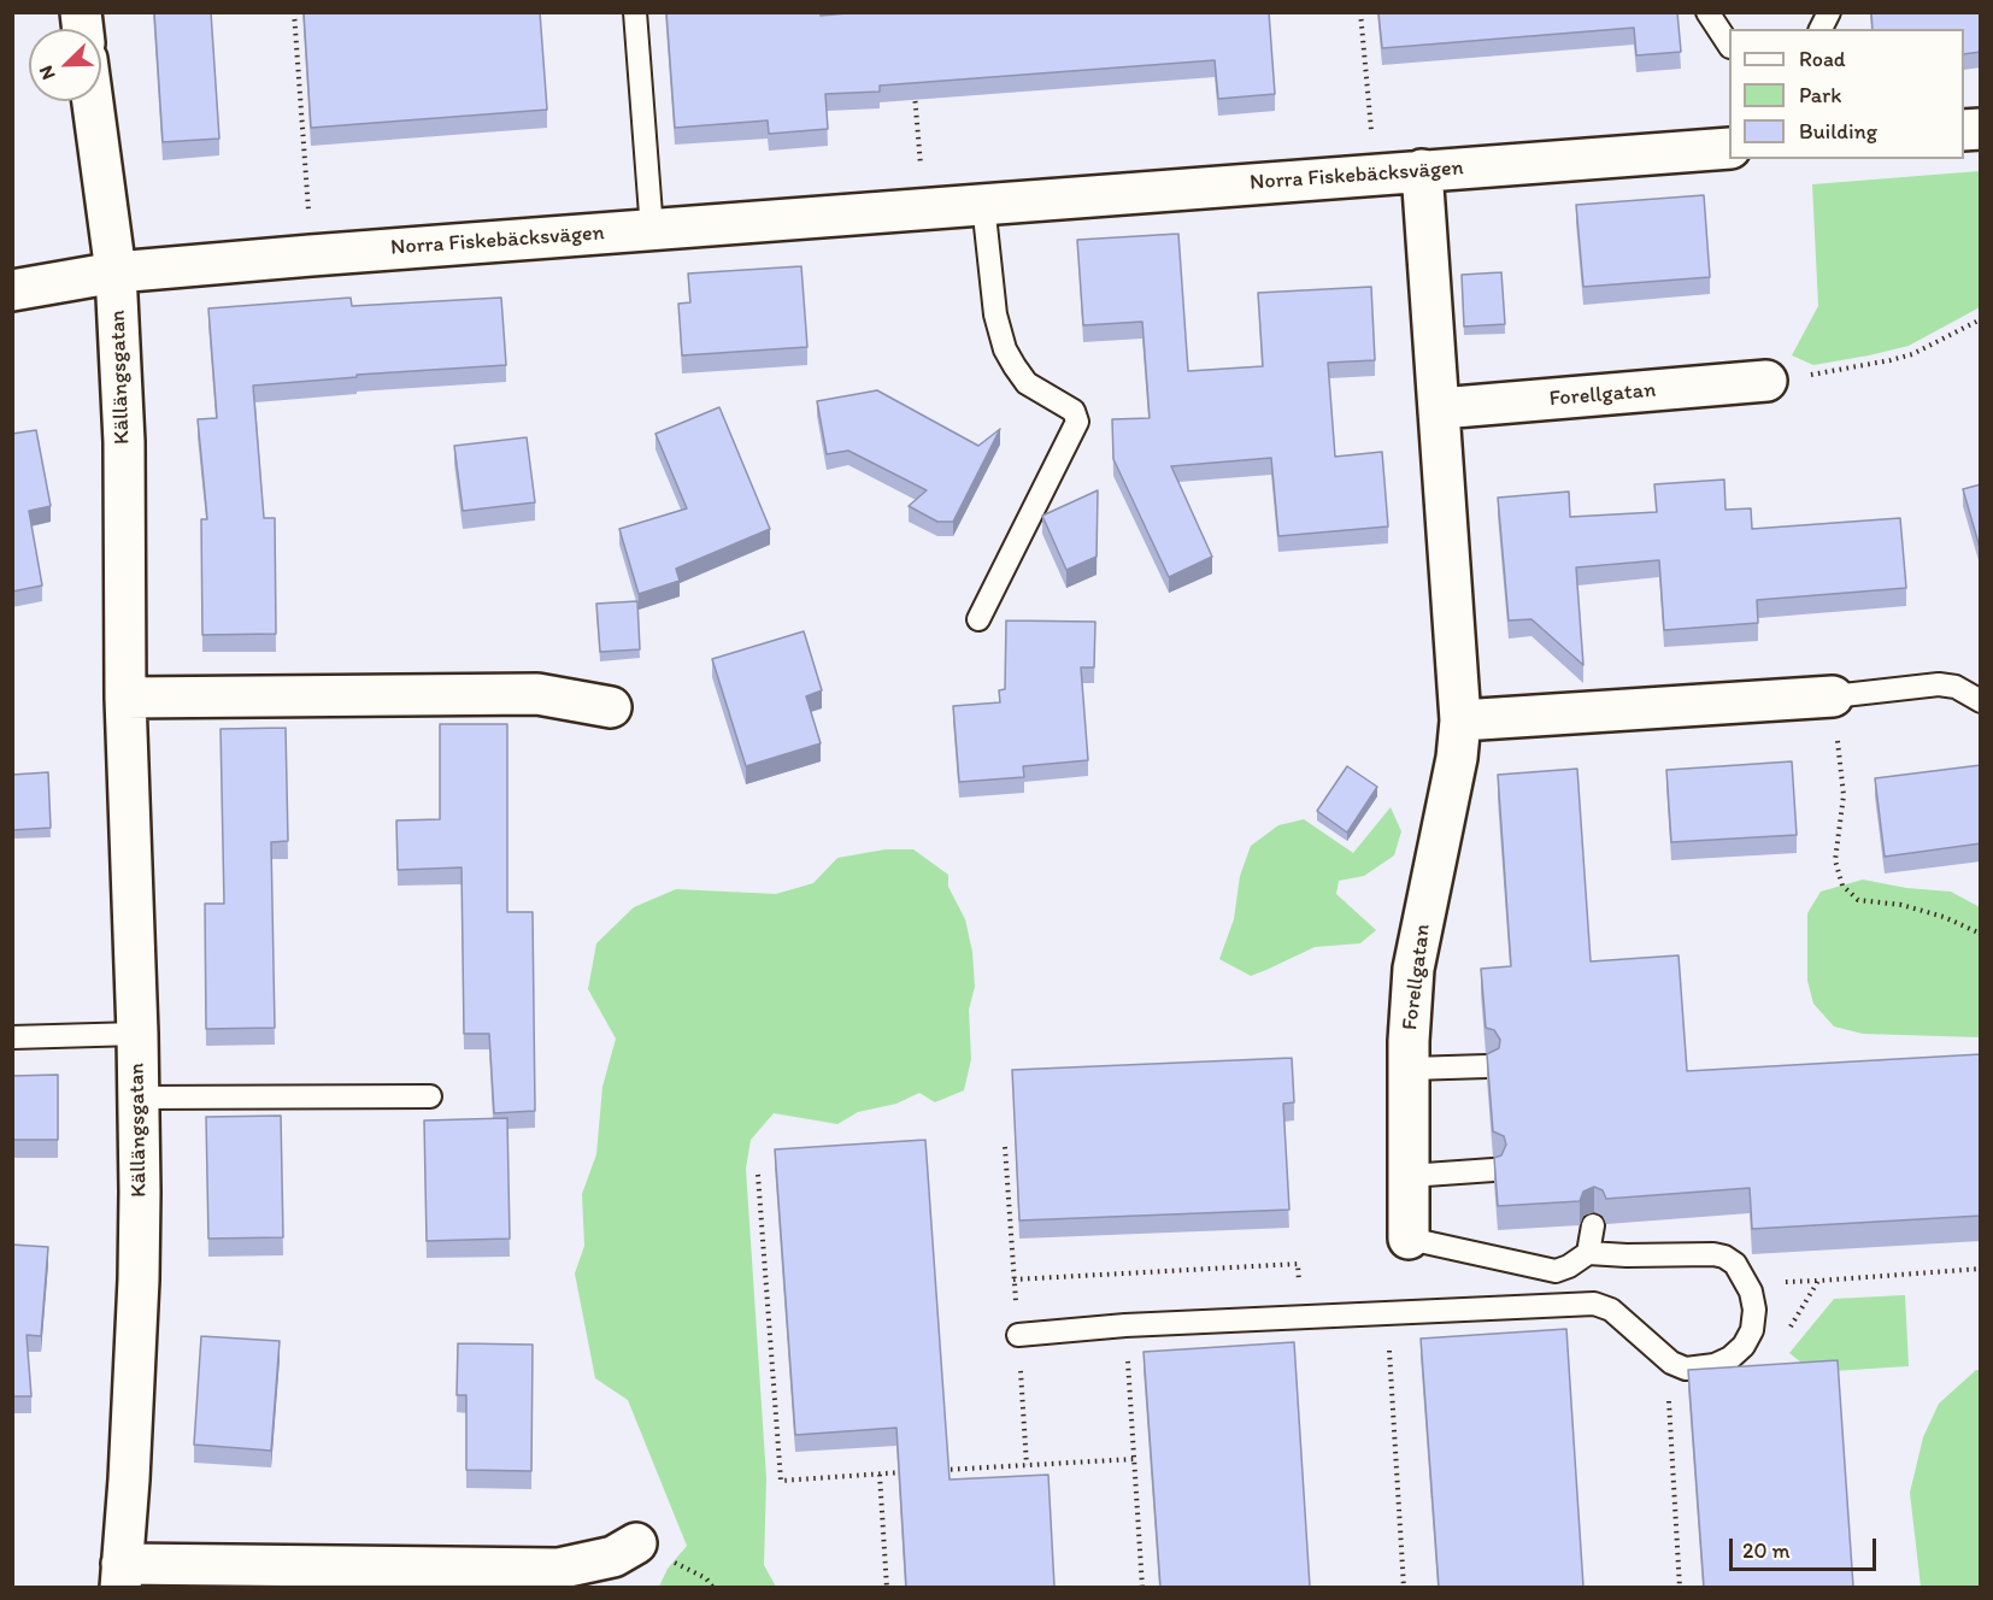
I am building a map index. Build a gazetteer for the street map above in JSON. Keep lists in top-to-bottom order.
{
  "streets": {
    "street": ["Norra Fiskebäcksvägen", "Källängsgatan", "Forellgatan"]
  },
  "crossings": [
    ["Norra Fiskebäcksvägen", "Källängsgatan"],
    ["Norra Fiskebäcksvägen", "Forellgatan"]
  ],
  "legend": ["Road", "Park", "Building"],
  "scale_bar": "20 m",
  "north": "bottom left"
}
